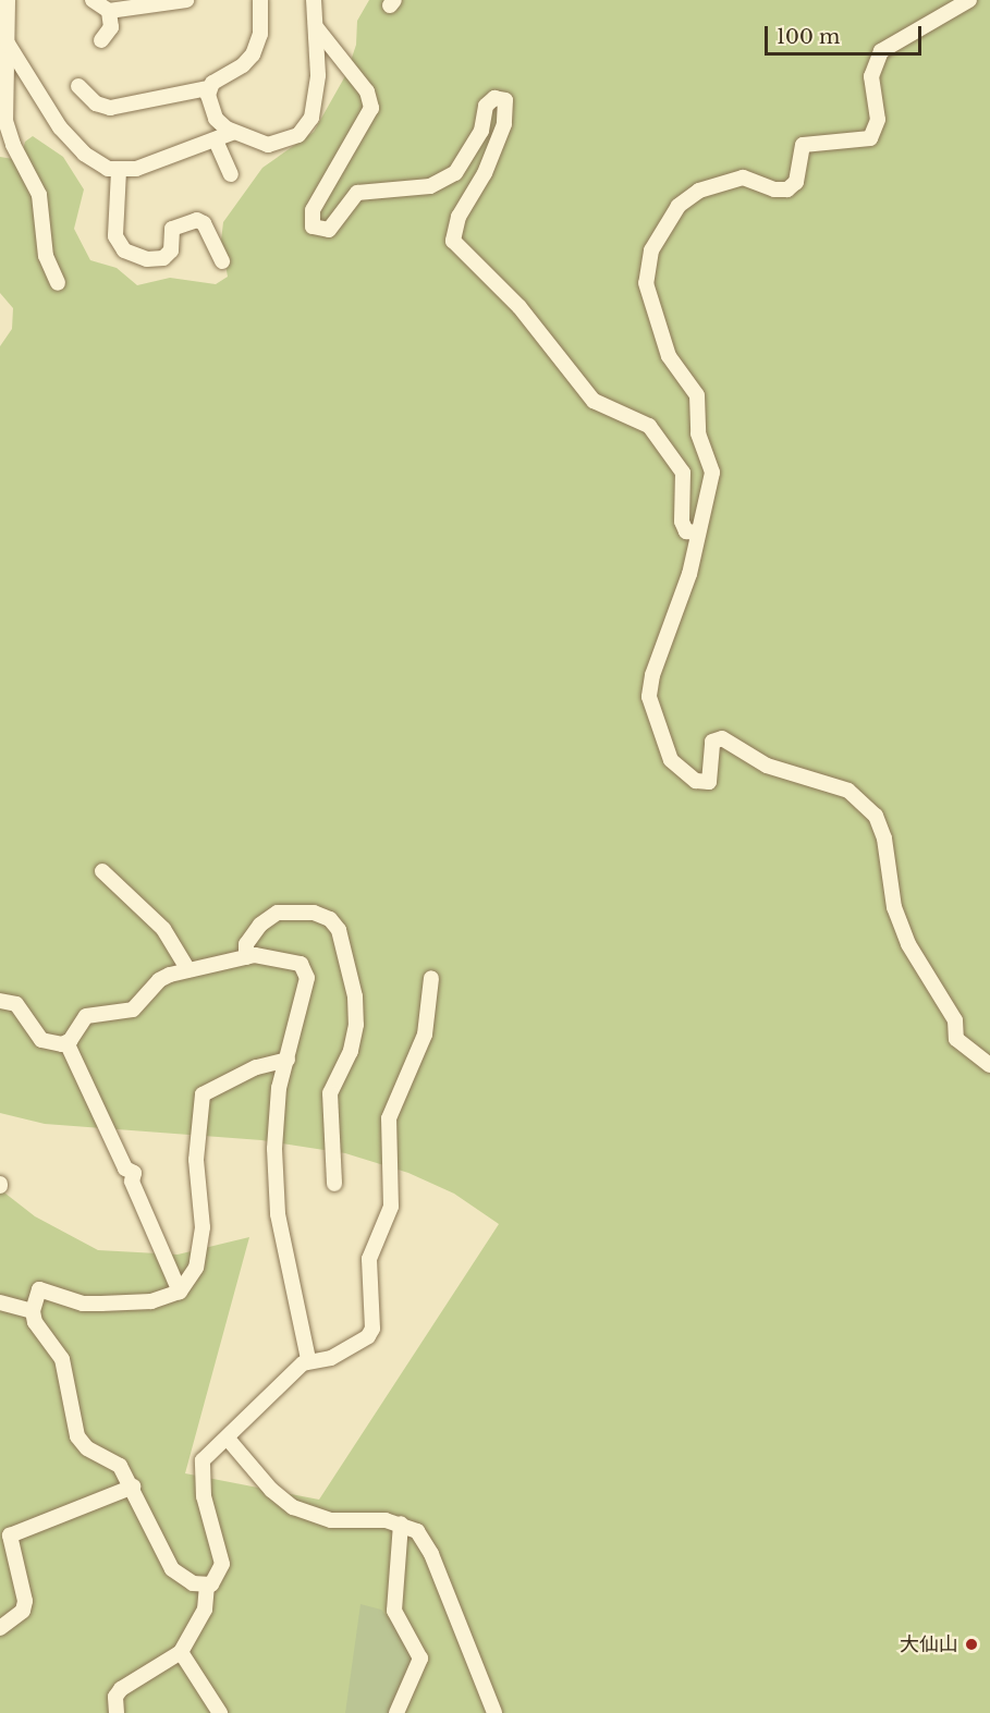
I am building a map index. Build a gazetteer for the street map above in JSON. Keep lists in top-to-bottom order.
{
  "places": ["大仙山"],
  "scale_bar": "100 m"
}
